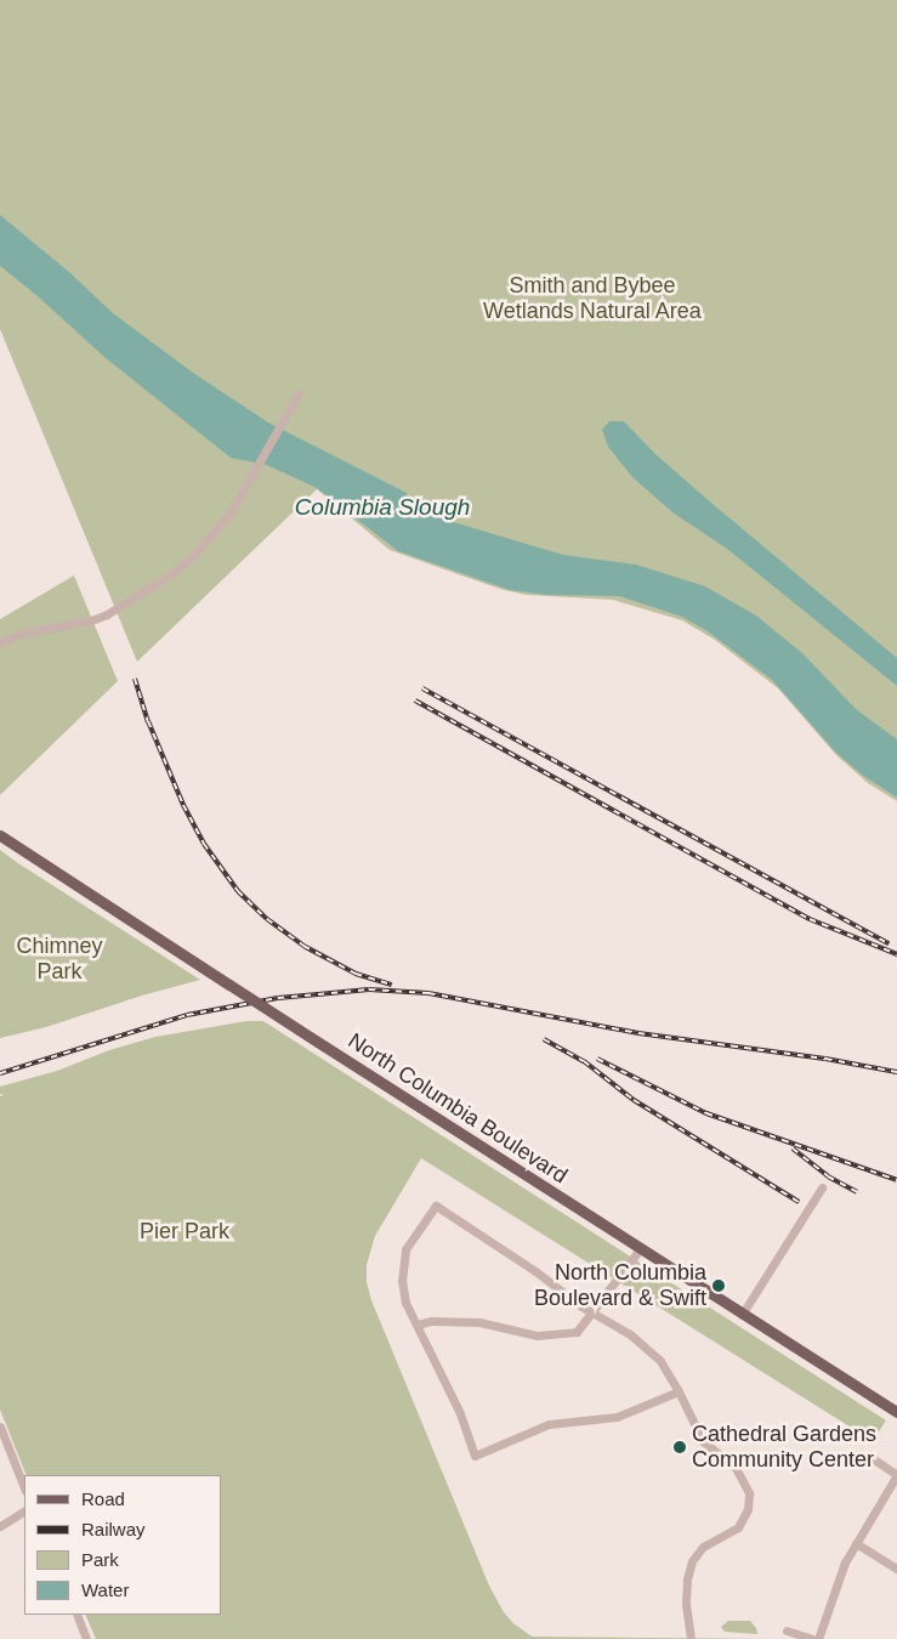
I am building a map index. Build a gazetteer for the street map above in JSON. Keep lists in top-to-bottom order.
{
  "streets": {
    "main road": ["North Columbia Boulevard"]
  },
  "water": ["Columbia Slough"],
  "parks": ["Smith and Bybee Wetlands Natural Area", "Chimney Park", "Pier Park"],
  "places": ["North Columbia Boulevard & Swift", "Cathedral Gardens Community Center"],
  "legend": [
    "Road",
    "Railway",
    "Park",
    "Water"
  ]
}
